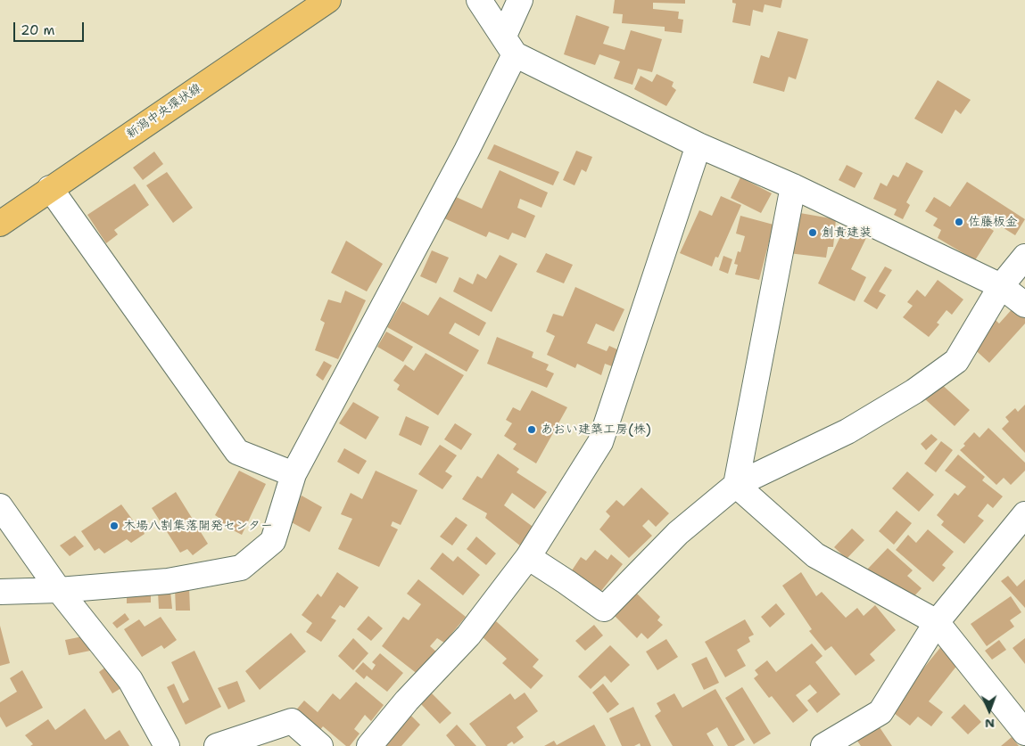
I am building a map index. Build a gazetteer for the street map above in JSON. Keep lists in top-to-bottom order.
{
  "streets": {
    "main road": ["新潟中央環状線"]
  },
  "places": [
    "佐藤板金",
    "創貴建装",
    "あおい建築工房(株)",
    "木場八割集落開発センター"
  ],
  "scale_bar": "20 m",
  "north": "bottom"
}
